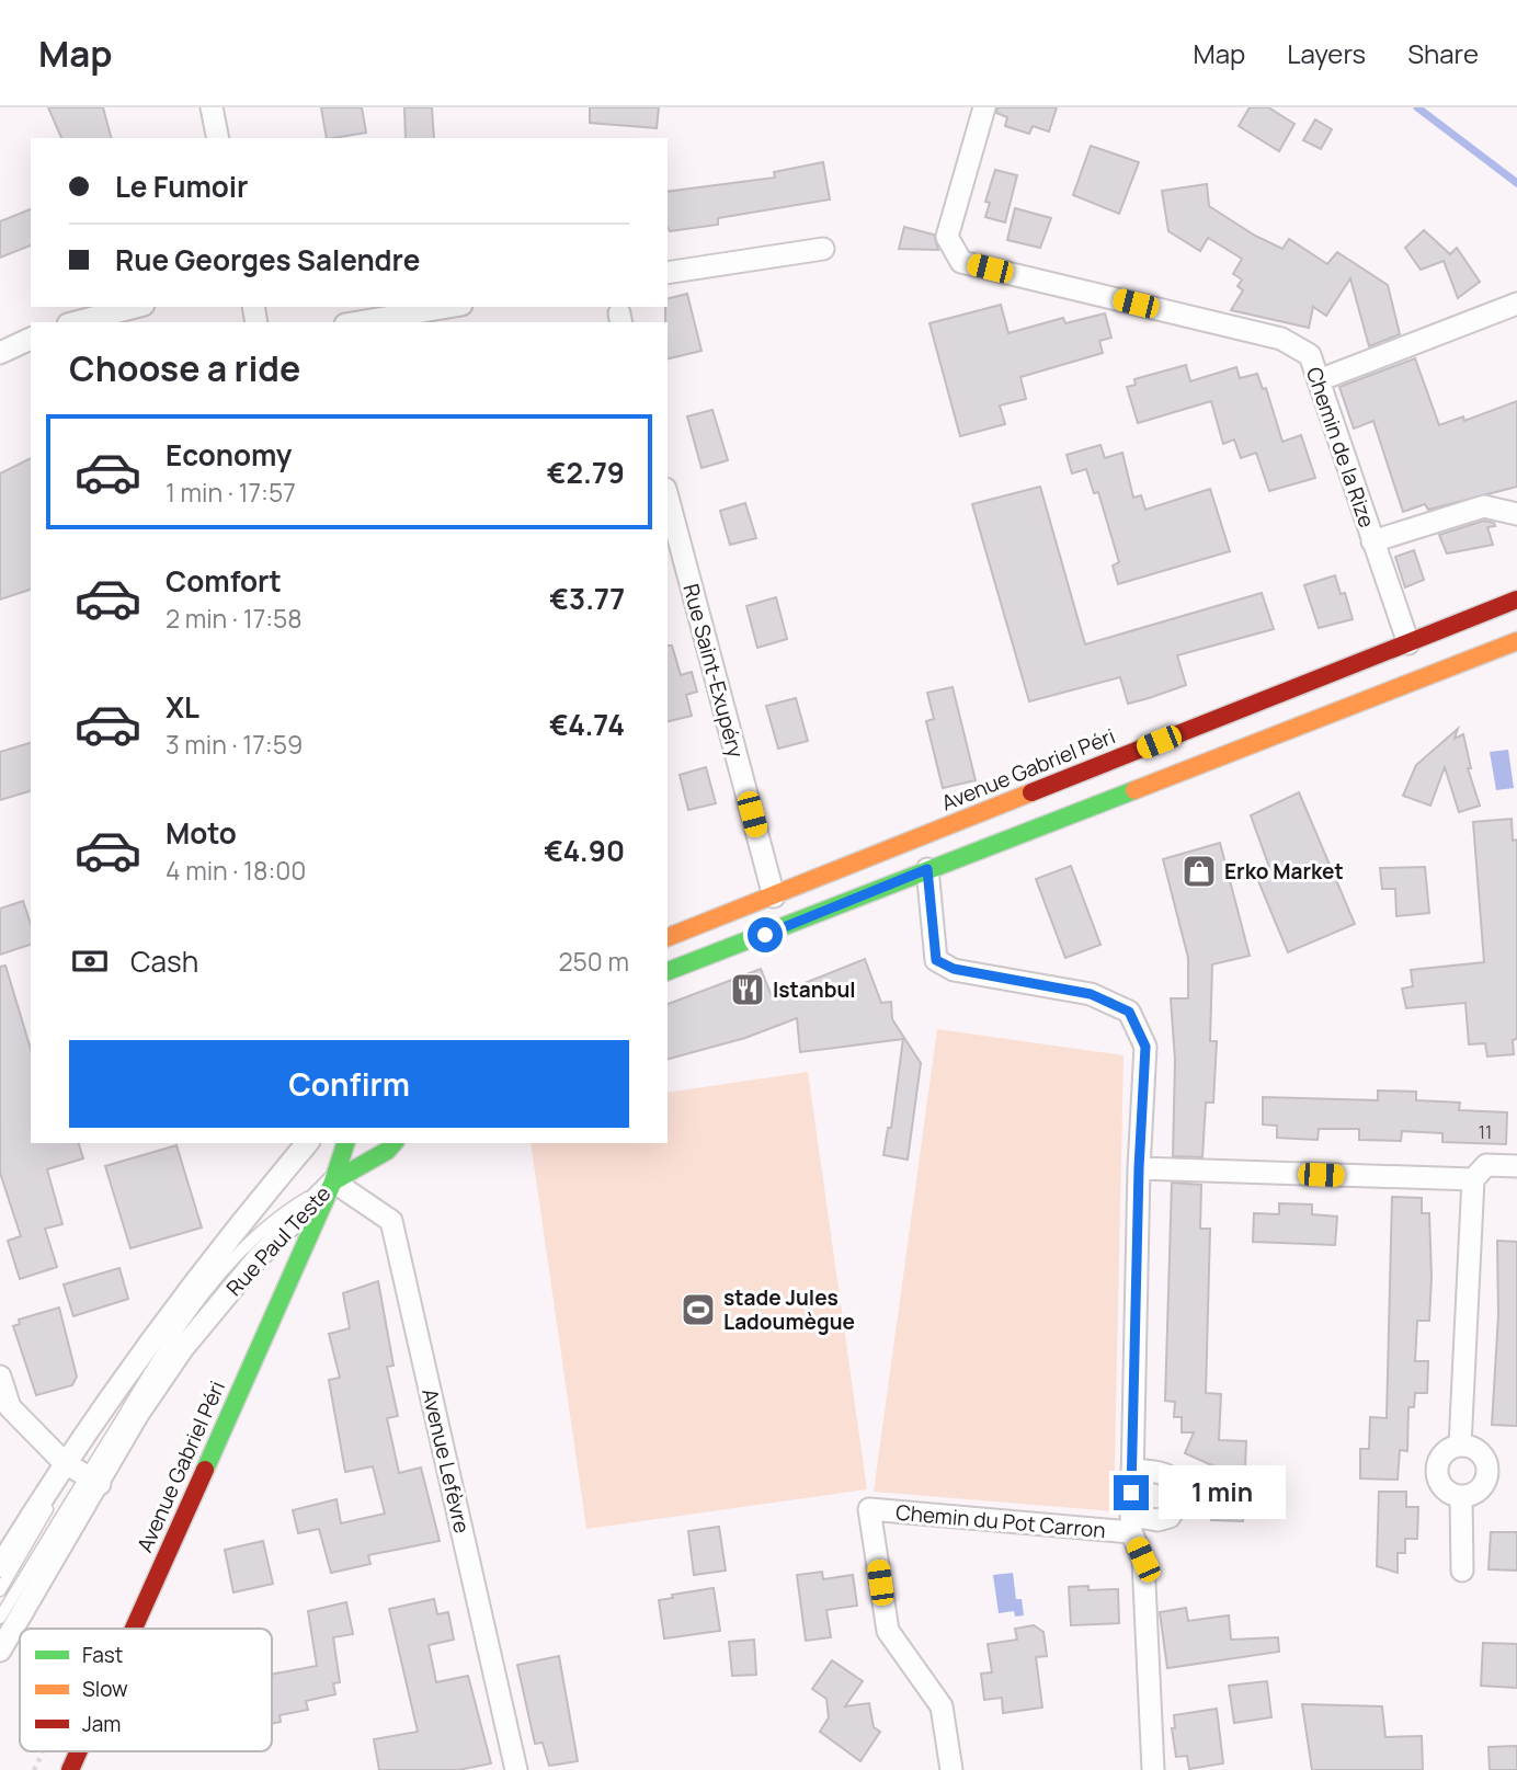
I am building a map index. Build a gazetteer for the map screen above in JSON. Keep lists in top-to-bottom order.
{
  "streets": {
    "main road": ["Avenue Gabriel Péri"],
    "street": [
      "Chemin de la Rize",
      "Rue Saint-Exupéry",
      "Rue Paul Teste",
      "Avenue Lefèvre",
      "Chemin du Pot Carron"
    ]
  },
  "crossings": [
    ["Chemin de la Rize", "Avenue Gabriel Péri"],
    ["Rue Saint-Exupéry", "Avenue Gabriel Péri"],
    ["Avenue Gabriel Péri", "Rue Paul Teste"],
    ["Avenue Gabriel Péri", "Avenue Lefèvre"],
    ["Rue Paul Teste", "Avenue Lefèvre"]
  ],
  "places": {
    "shop": ["Erko Market"],
    "restaurant": ["Istanbul"],
    "sports": ["stade Jules Ladoumègue"]
  },
  "house_numbers": ["11"],
  "legend": ["Fast", "Slow", "Jam"],
  "page": {
    "header": "Map",
    "nav": ["Map", "Layers", "Share"],
    "banner": ["Le Fumoir", "Rue Georges Salendre"],
    "heading": "Choose a ride",
    "list": [
      {
        "name": "Economy",
        "note": "1 min · 17:57",
        "value": "€2.79"
      },
      {
        "name": "Comfort",
        "note": "2 min · 17:58",
        "value": "€3.77"
      },
      {
        "name": "XL",
        "note": "3 min · 17:59",
        "value": "€4.74"
      },
      {
        "name": "Moto",
        "note": "4 min · 18:00",
        "value": "€4.90"
      }
    ],
    "pay": ["Cash", "250 m"],
    "buttons": "Confirm",
    "bubble": "1 min"
  }
}
